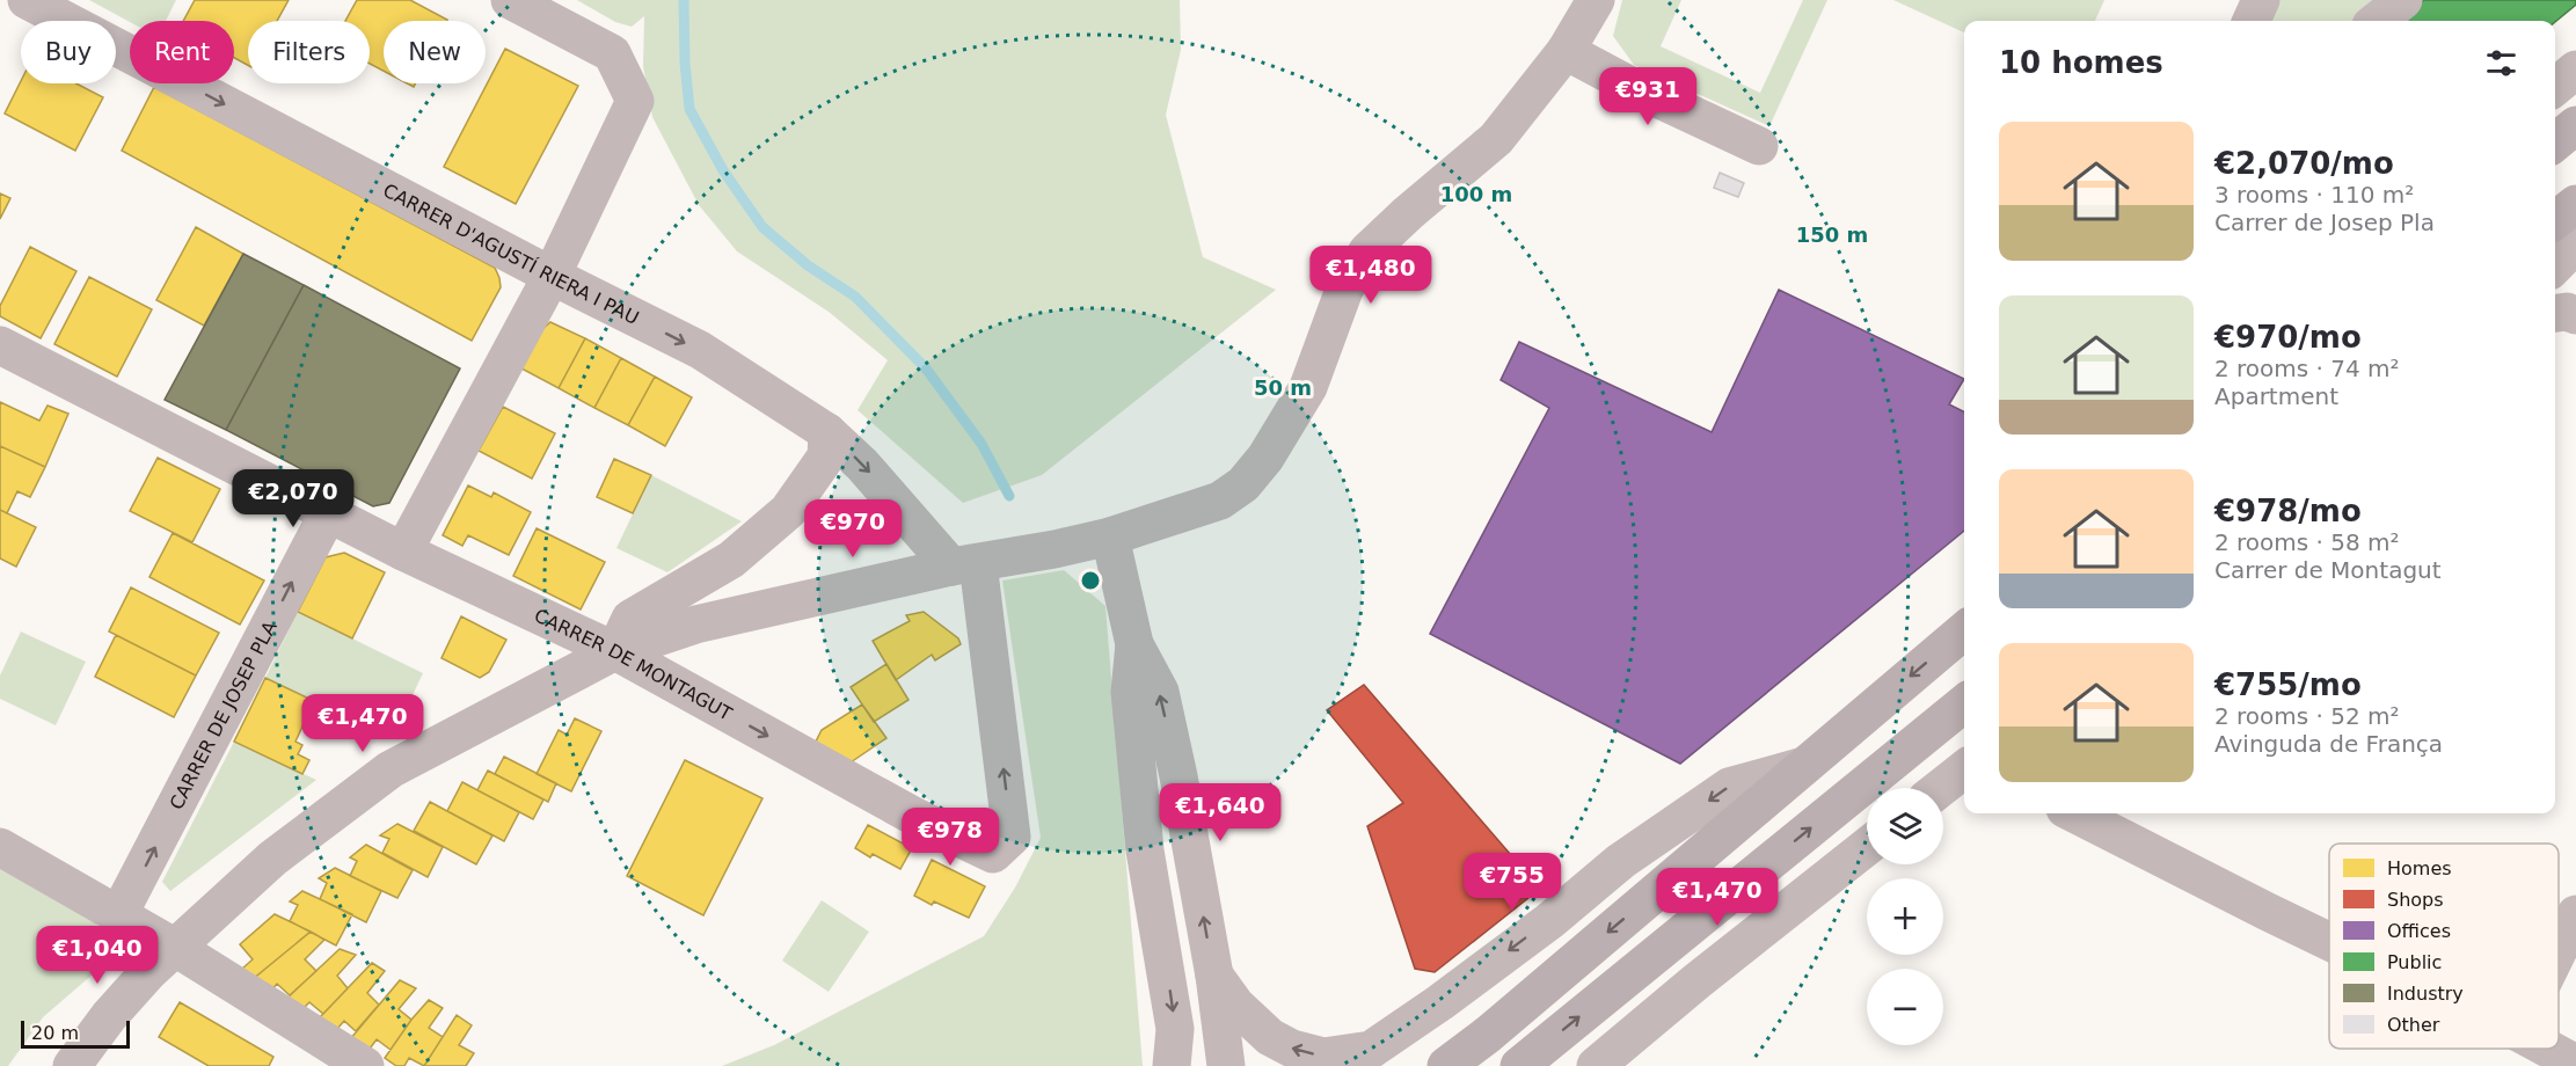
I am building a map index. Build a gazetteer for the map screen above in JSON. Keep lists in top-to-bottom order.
{
  "streets": {
    "street": ["CARRER D'AGUSTÍ RIERA I PAU", "CARRER DE MONTAGUT", "CARRER DE JOSEP PLA"]
  },
  "crossings": [
    ["CARRER D'AGUSTÍ RIERA I PAU", "CARRER DE MONTAGUT"],
    ["CARRER DE MONTAGUT", "CARRER DE JOSEP PLA"]
  ],
  "one_way": ["CARRER D'AGUSTÍ RIERA I PAU", "CARRER DE JOSEP PLA"],
  "legend": [
    "Homes",
    "Shops",
    "Offices",
    "Public",
    "Industry",
    "Other"
  ],
  "scale_bar": "20 m",
  "page": {
    "chip": [
      "Buy",
      "Rent",
      "Filters",
      "New"
    ],
    "heading": "10 homes",
    "price": [
      "€931",
      "€1,480",
      "€2,070",
      "€970",
      "€1,470",
      "€1,640",
      "€978",
      "€755",
      "€1,470",
      "€1,040"
    ],
    "list": [
      {
        "name": "€2,070/mo",
        "note": "3 rooms · 110 m² · Carrer de Josep Pla"
      },
      {
        "name": "€970/mo",
        "note": "2 rooms · 74 m² · Apartment"
      },
      {
        "name": "€978/mo",
        "note": "2 rooms · 58 m² · Carrer de Montagut"
      },
      {
        "name": "€755/mo",
        "note": "2 rooms · 52 m² · Avinguda de França"
      }
    ],
    "map_buttons": ["+", "−"],
    "scale": "20 m"
  },
  "rings": ["100 m", "150 m", "50 m"]
}
